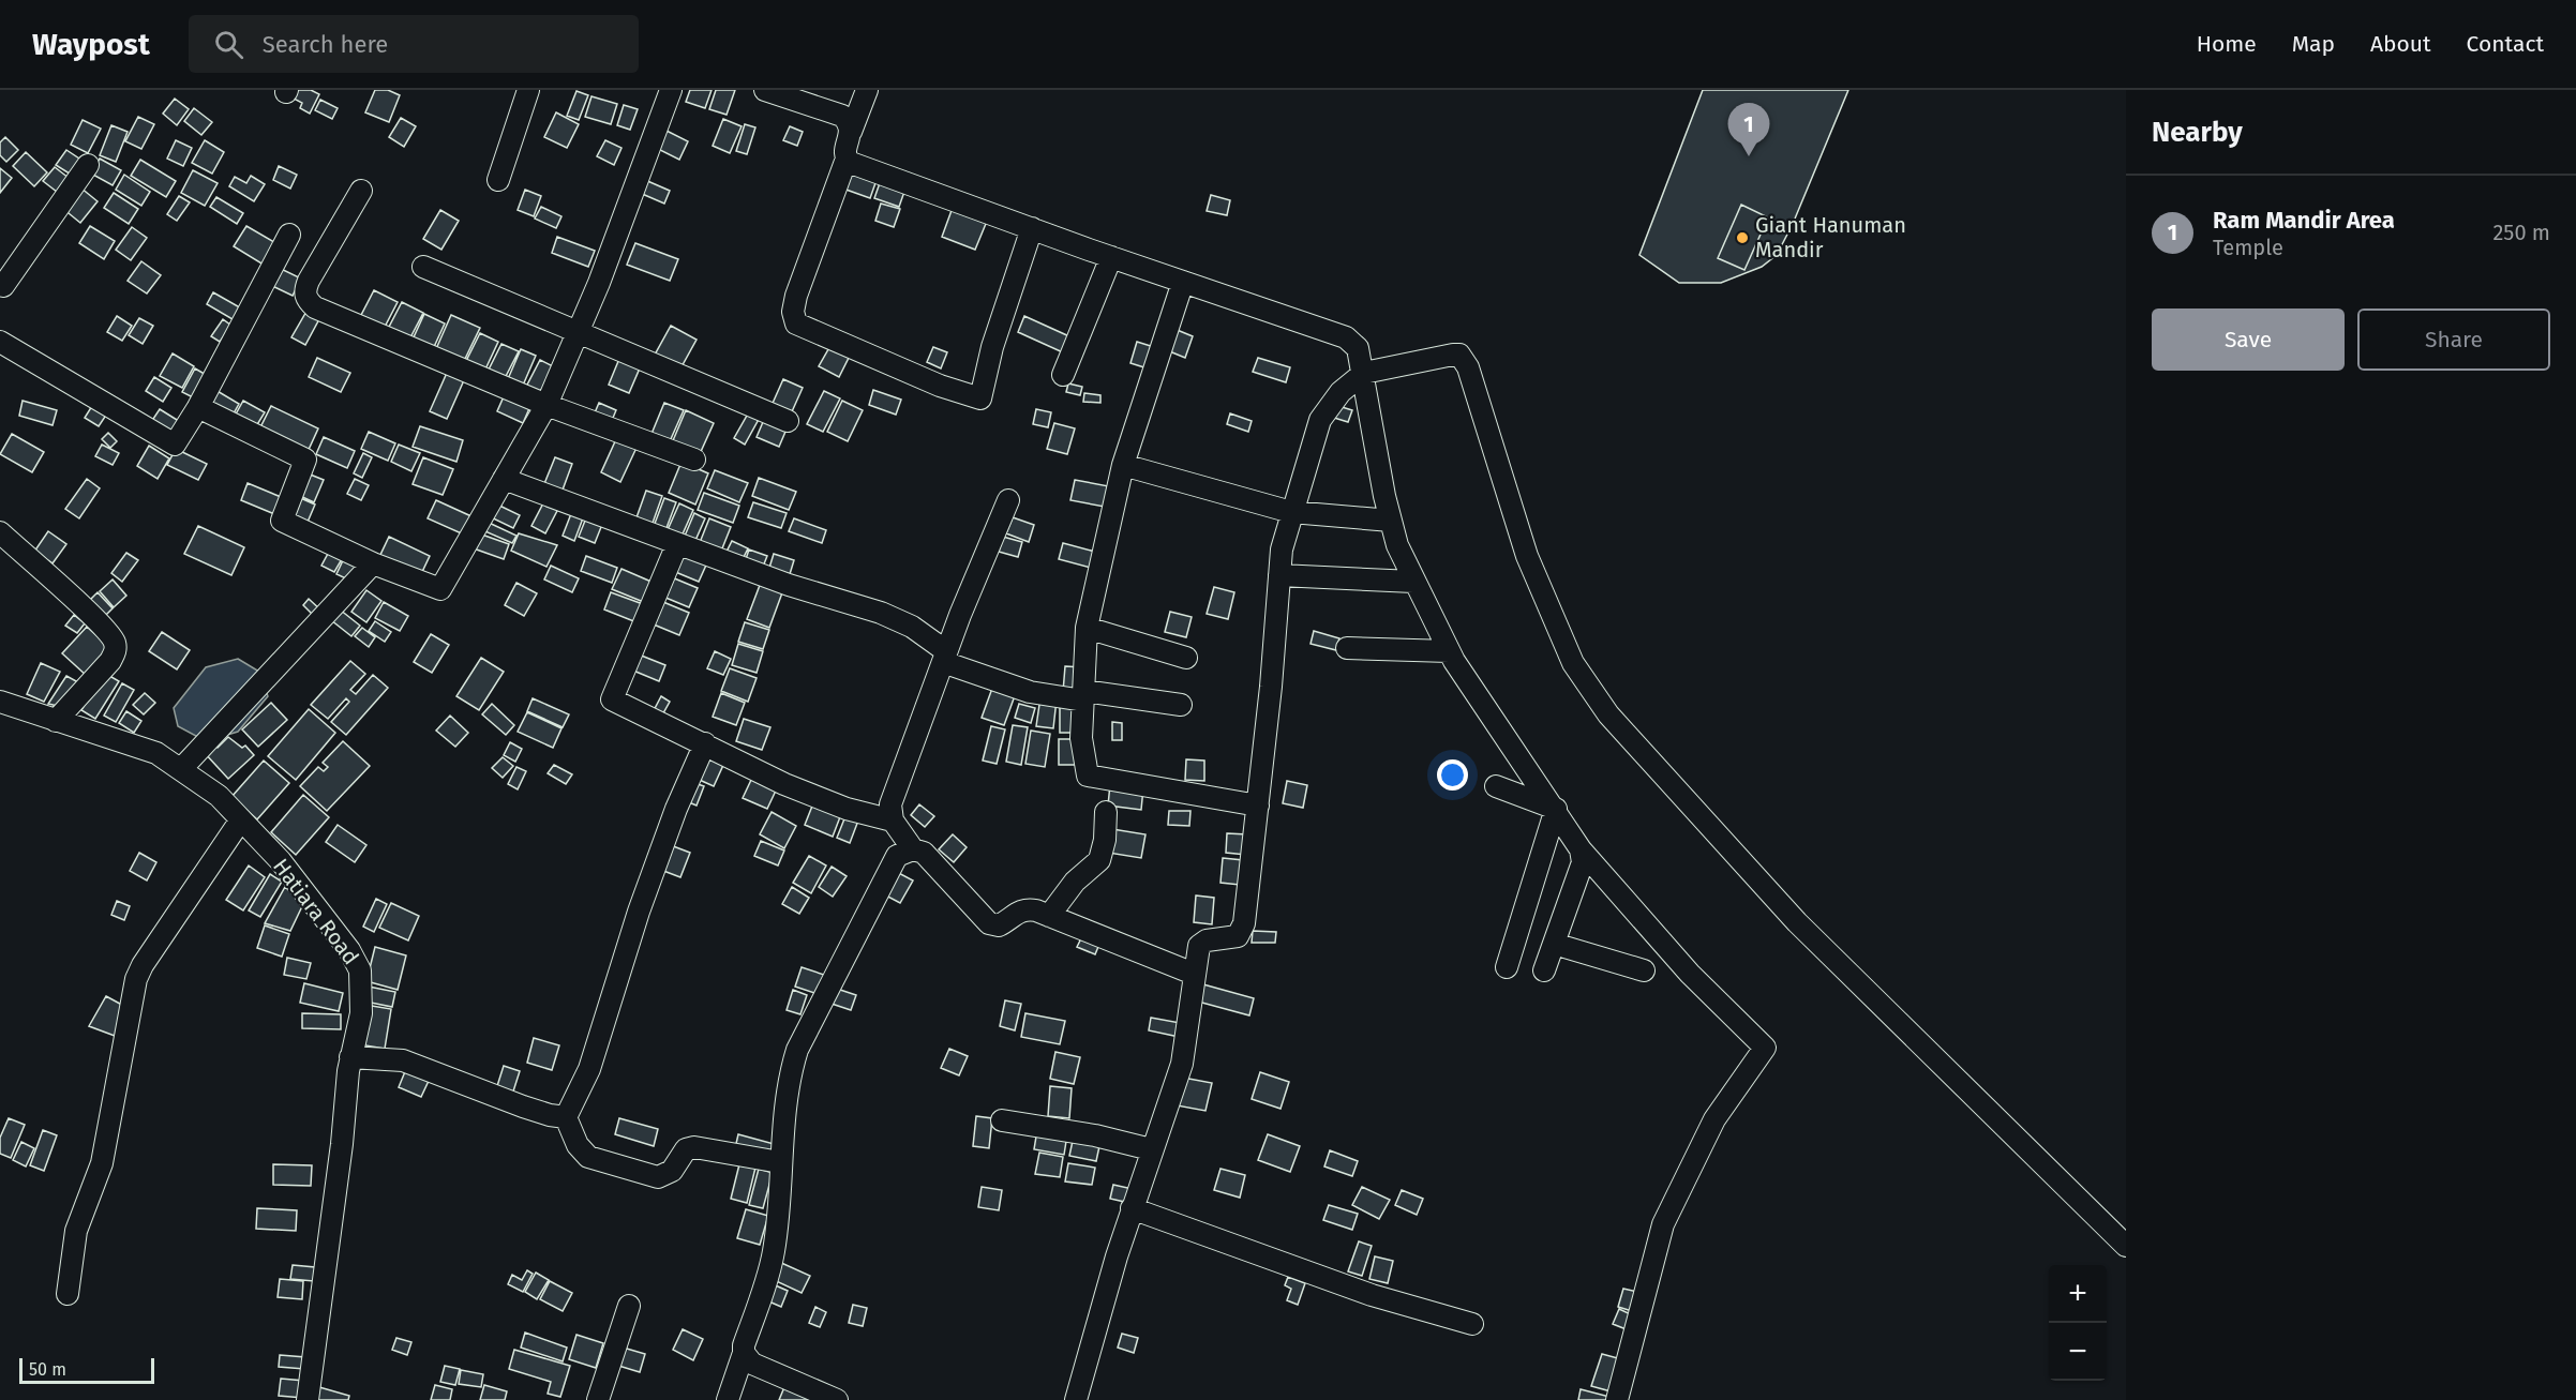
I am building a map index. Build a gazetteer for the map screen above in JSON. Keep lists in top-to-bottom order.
{
  "streets": {
    "street": ["Hatiara Road"]
  },
  "places": ["Giant Hanuman Mandir"],
  "scale_bar": "50 m",
  "page": {
    "header": "Waypost",
    "search": "Search here",
    "nav": [
      "Home",
      "Map",
      "About",
      "Contact"
    ],
    "heading": "Nearby",
    "pins": "1",
    "list": [
      {
        "mark": "1",
        "name": "Ram Mandir Area",
        "note": "Temple",
        "value": "250 m"
      }
    ],
    "buttons": ["Save", "Share"],
    "map_buttons": ["+", "−"],
    "scale": "50 m"
  }
}
